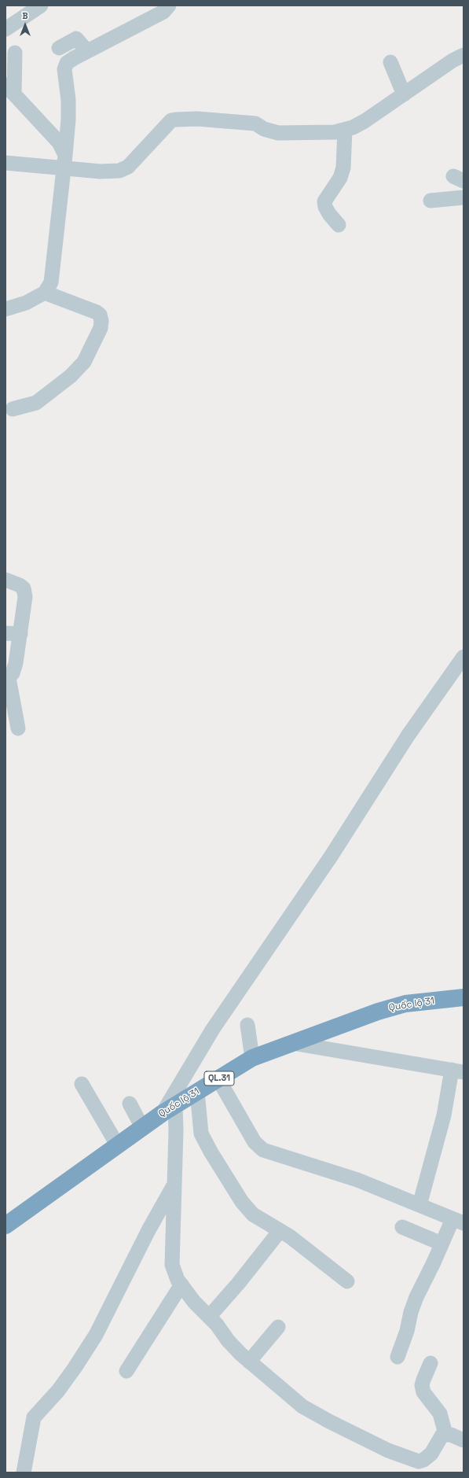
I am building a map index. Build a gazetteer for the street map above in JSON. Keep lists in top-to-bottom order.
{
  "streets": {
    "highway": ["Quốc lộ 31", "QL.31"]
  },
  "north": "top"
}
